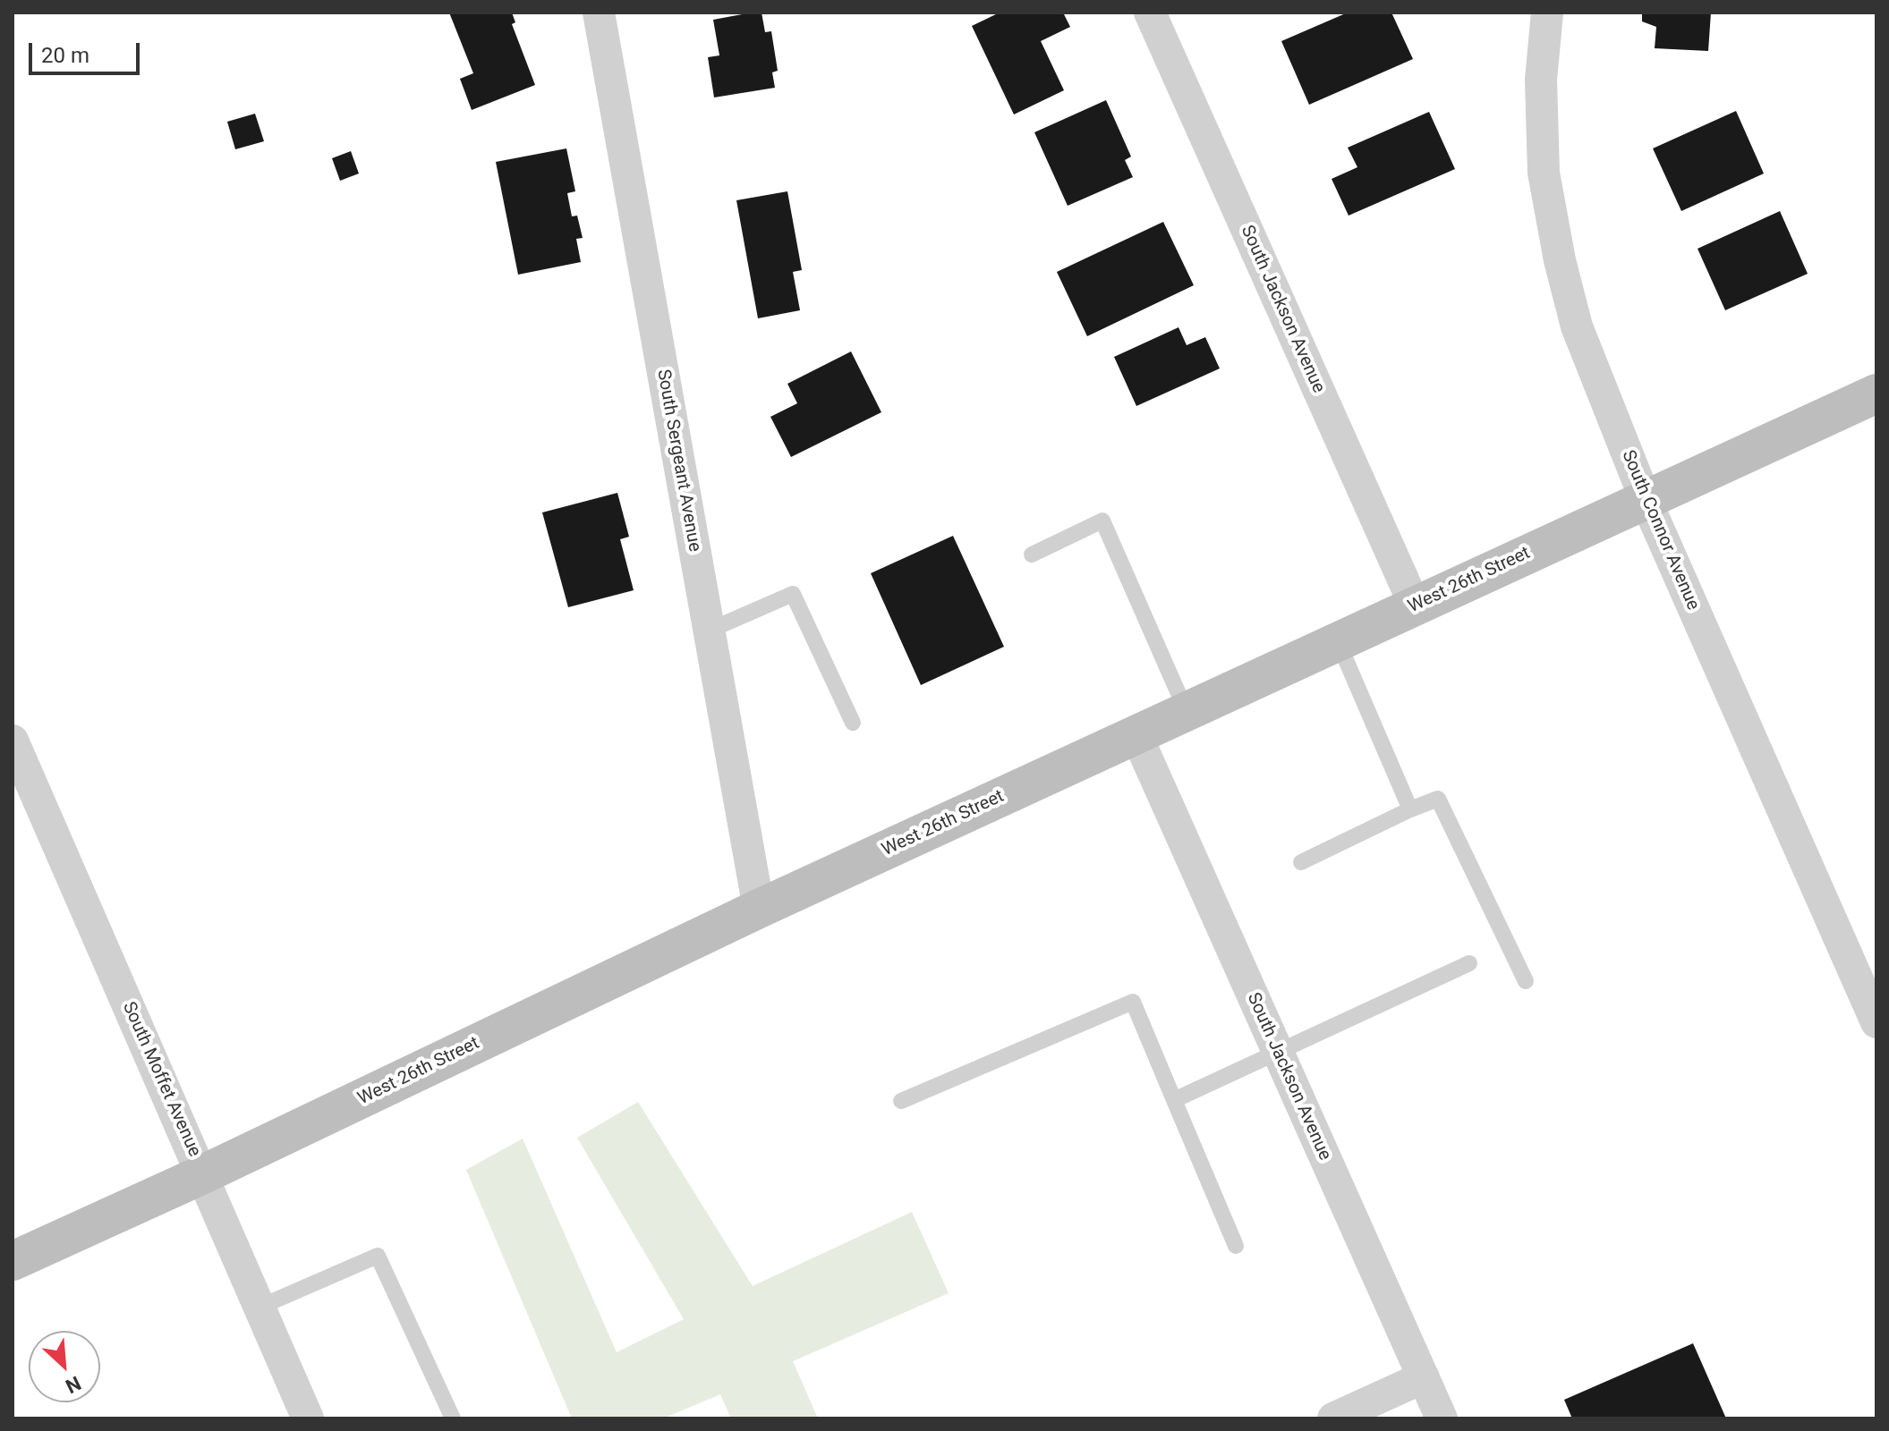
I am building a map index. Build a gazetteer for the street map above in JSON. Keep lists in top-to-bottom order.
{
  "streets": {
    "main road": ["West 26th Street"],
    "street": [
      "South Jackson Avenue",
      "South Sergeant Avenue",
      "South Connor Avenue",
      "South Moffet Avenue"
    ]
  },
  "crossings": [
    ["South Jackson Avenue", "West 26th Street"],
    ["South Sergeant Avenue", "West 26th Street"],
    ["South Connor Avenue", "West 26th Street"],
    ["West 26th Street", "South Moffet Avenue"]
  ],
  "scale_bar": "20 m",
  "north": "bottom right"
}
